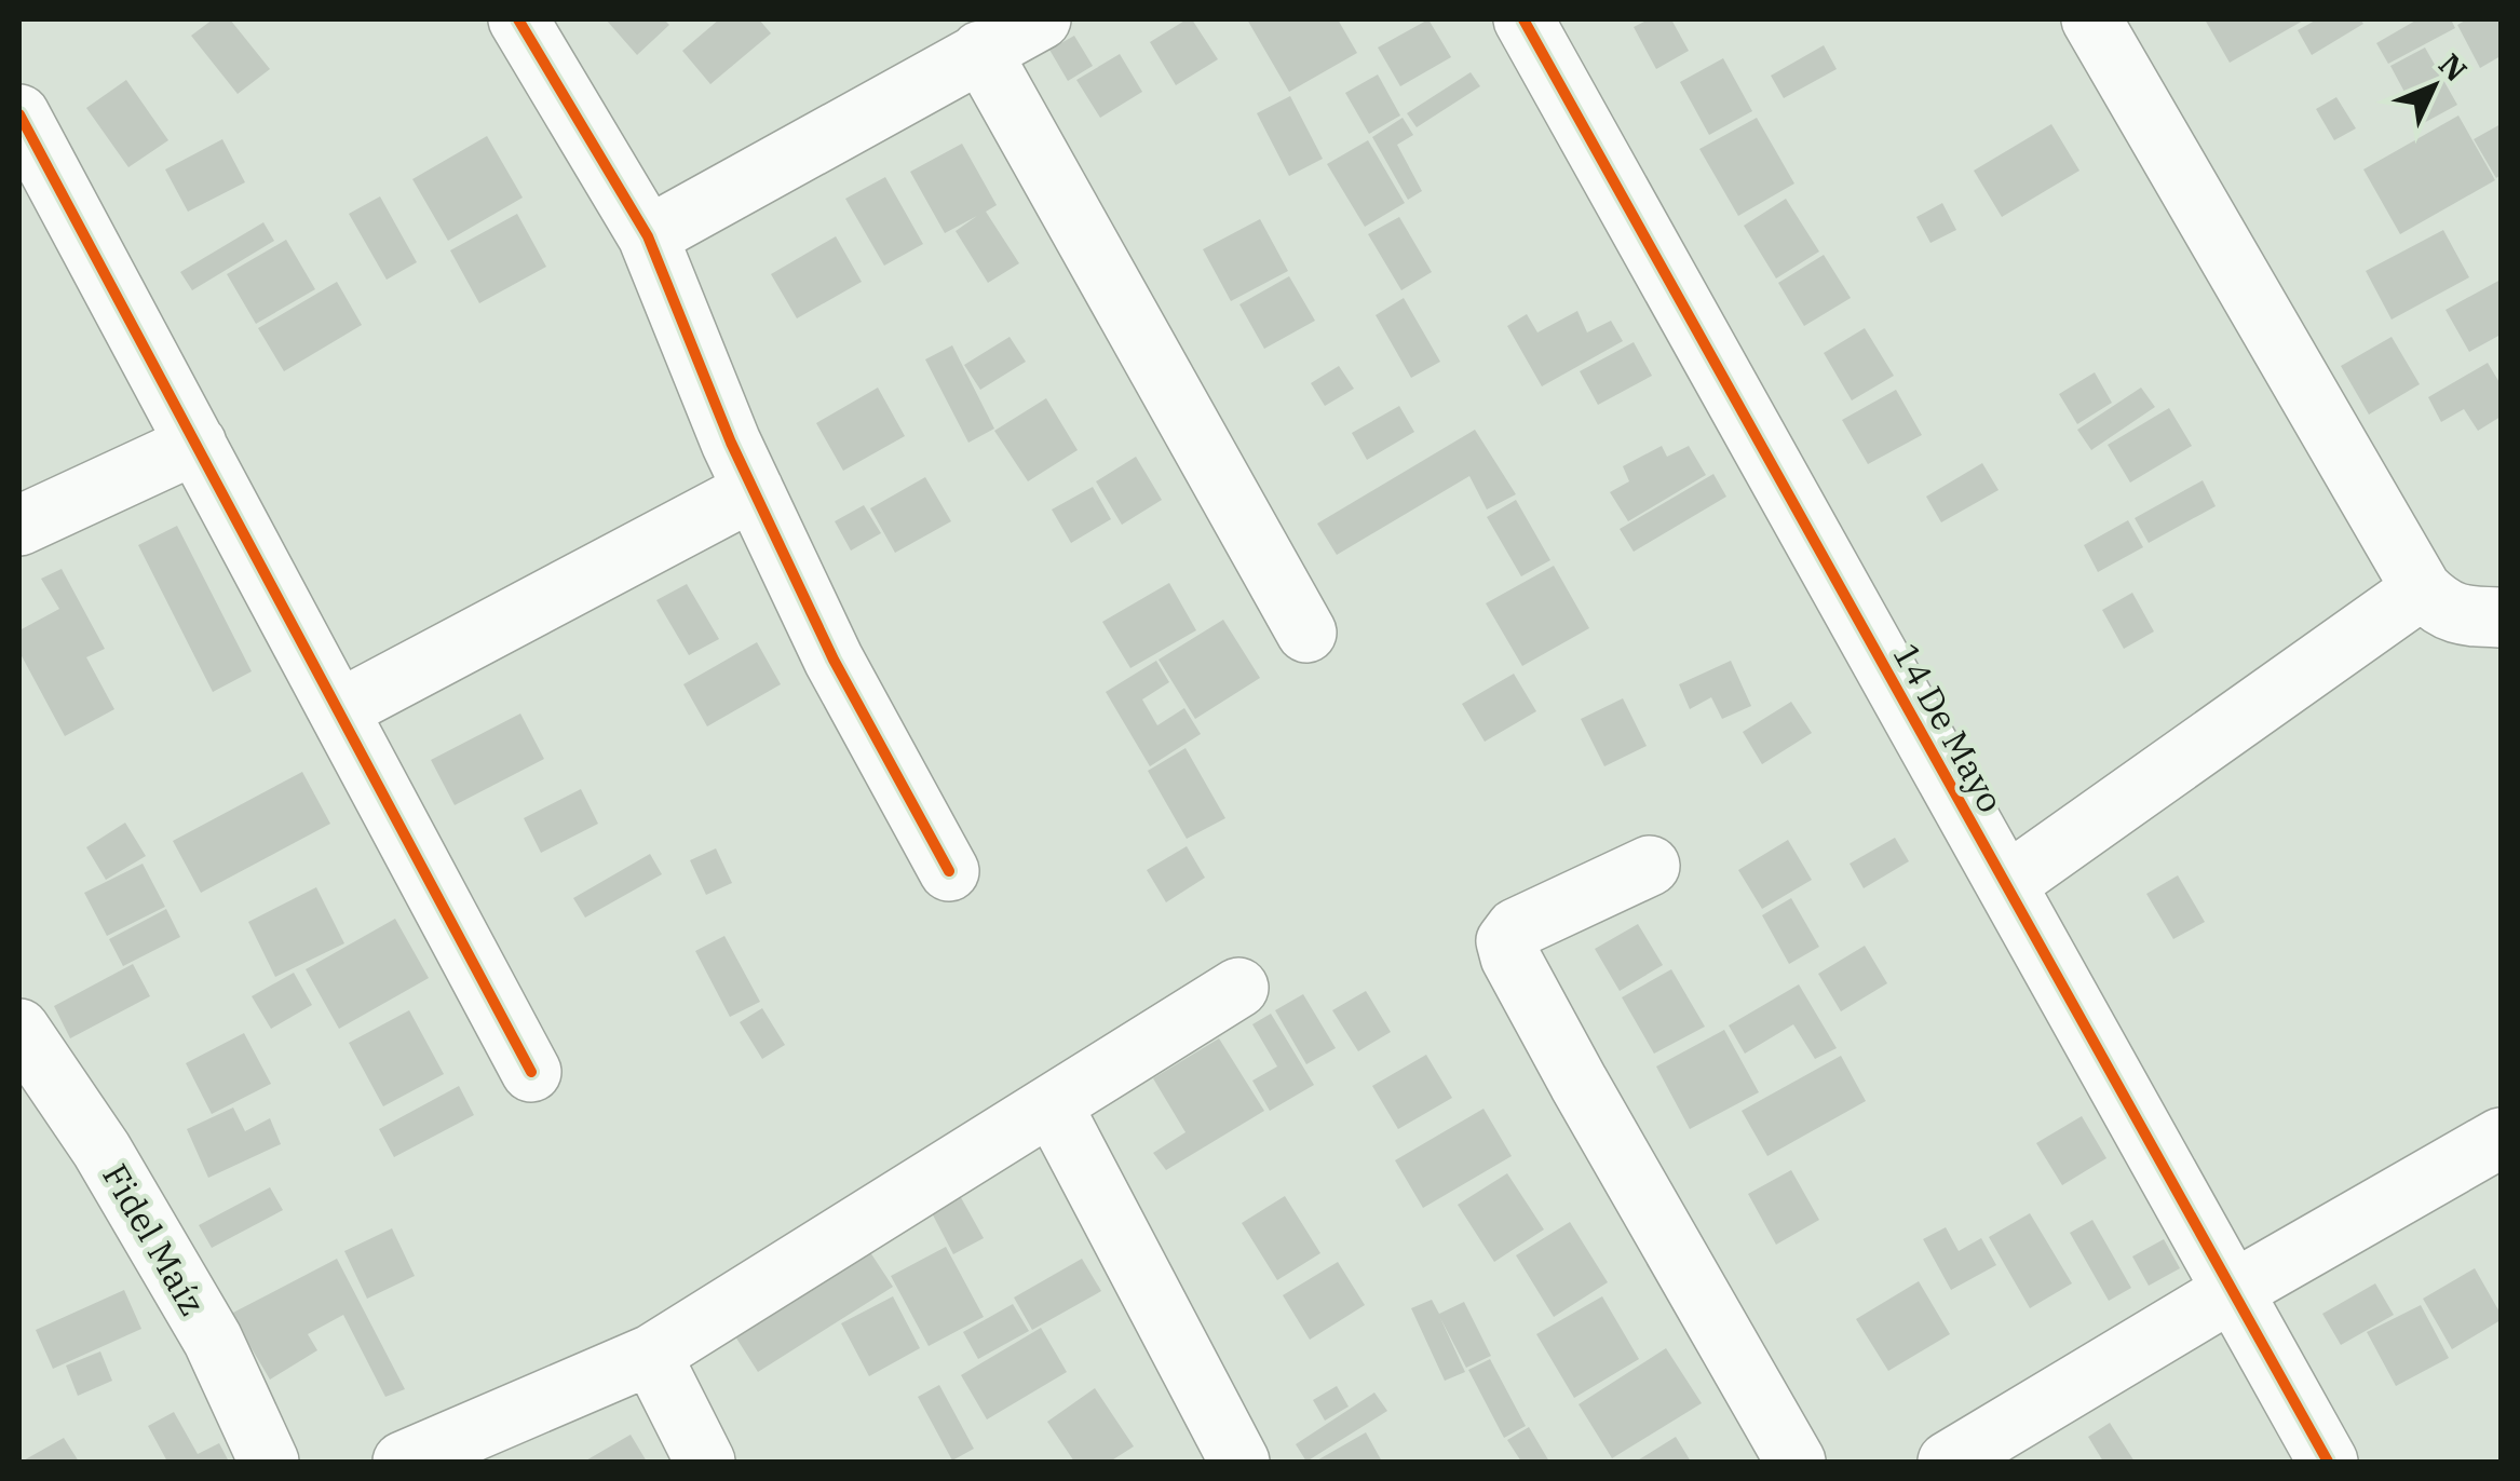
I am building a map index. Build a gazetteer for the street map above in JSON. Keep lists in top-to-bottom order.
{
  "streets": {
    "street": ["14 De Mayo", "Fidel Maíz"]
  },
  "north": "top right"
}
